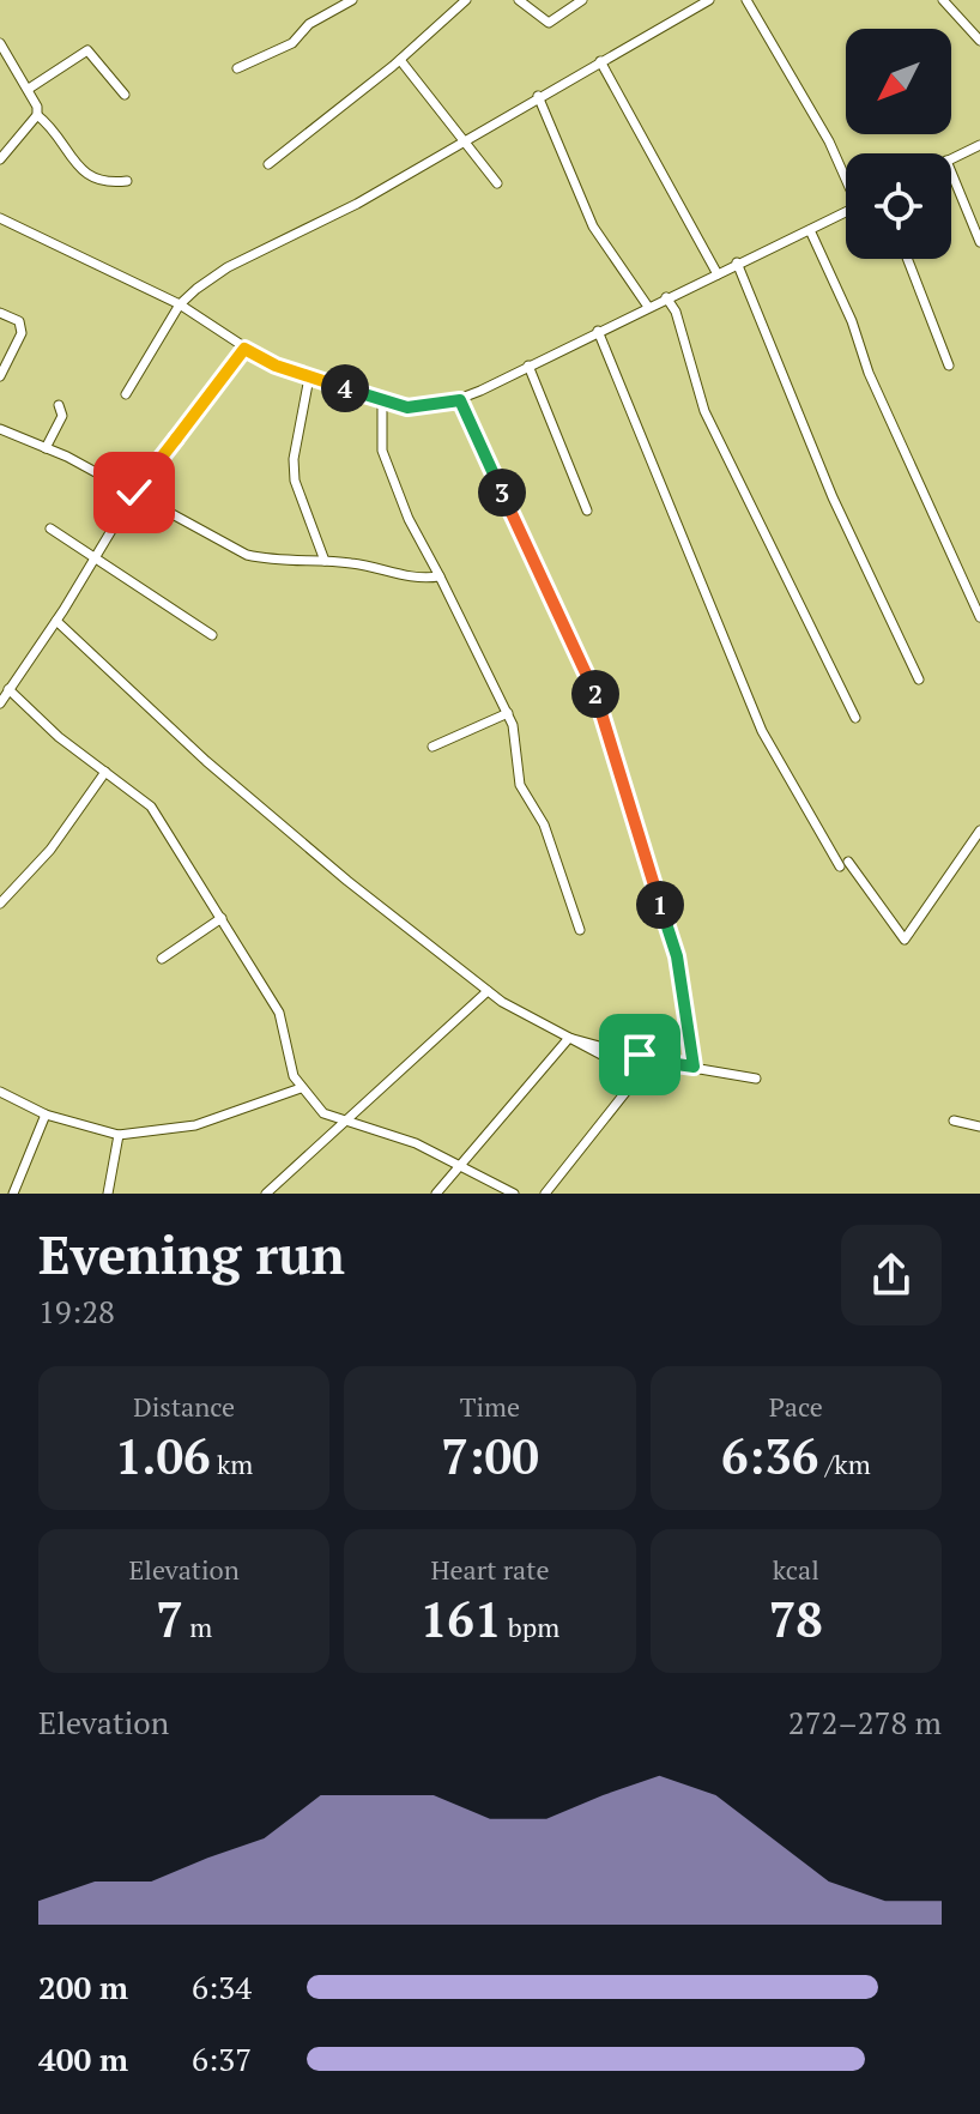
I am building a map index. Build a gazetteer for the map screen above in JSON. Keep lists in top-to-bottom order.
{
  "north": "bottom left",
  "page": {
    "pins": [
      "4",
      "3",
      "2",
      "1"
    ],
    "heading": ["Evening run", "19:28"],
    "stats": [
      ["Distance", "1.06 km"],
      ["Time", "7:00"],
      ["Pace", "6:36 /km"],
      ["Elevation", "7 m"],
      ["Heart rate", "161 bpm"],
      ["kcal", "78"]
    ],
    "chart": ["Elevation", "272–278 m"],
    "list": [
      {
        "name": "200 m",
        "note": "6:34"
      },
      {
        "name": "400 m",
        "note": "6:37"
      }
    ]
  }
}
